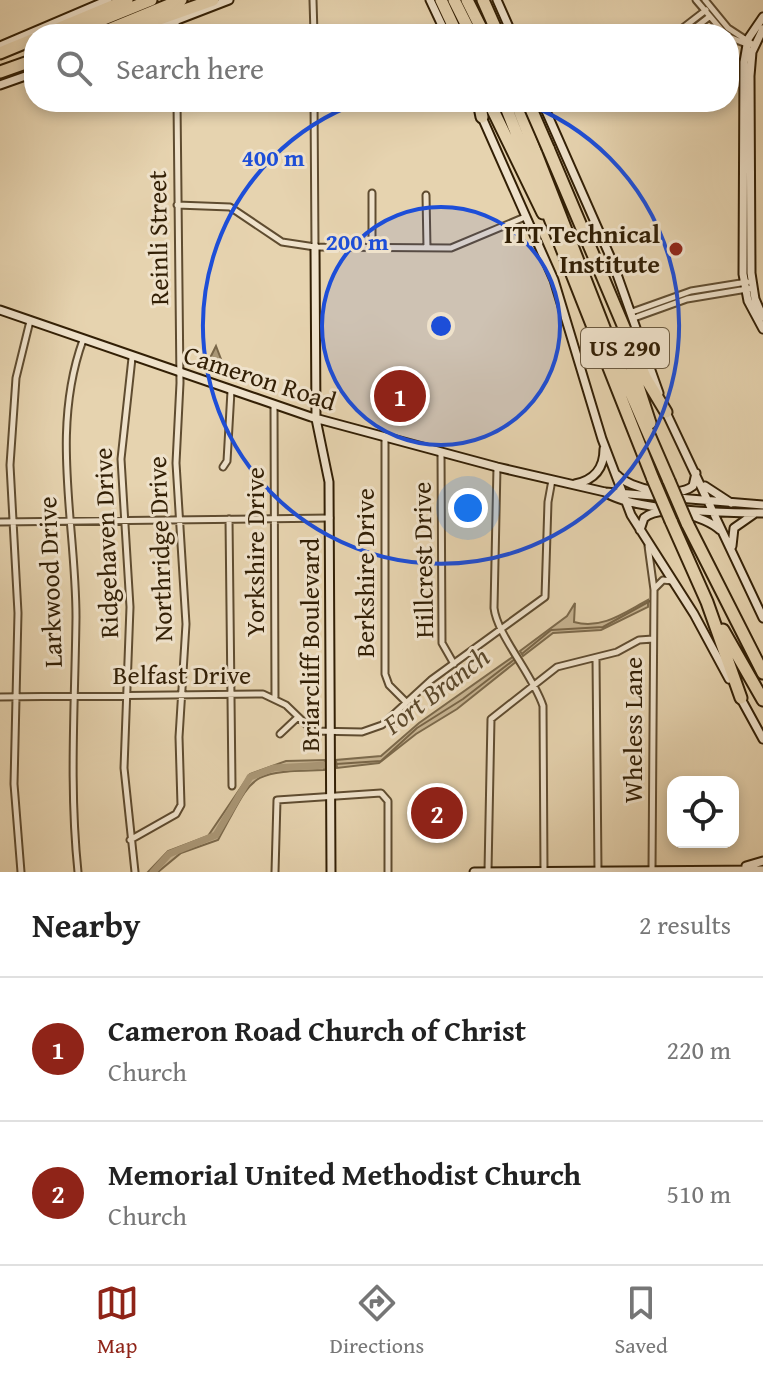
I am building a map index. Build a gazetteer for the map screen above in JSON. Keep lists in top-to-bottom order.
{
  "streets": {
    "highway": ["US 290"],
    "main road": ["Cameron Road", "Briarcliff Boulevard"],
    "street": [
      "Reinli Street",
      "Ridgehaven Drive",
      "Northridge Drive",
      "Yorkshire Drive",
      "Hillcrest Drive",
      "Berkshire Drive",
      "Larkwood Drive",
      "Belfast Drive",
      "Wheless Lane"
    ]
  },
  "crossings": [
    ["Reinli Street", "Cameron Road"],
    ["Reinli Street", "Northridge Drive"],
    ["Cameron Road", "Ridgehaven Drive"],
    ["Cameron Road", "Northridge Drive"],
    ["Cameron Road", "Yorkshire Drive"],
    ["Cameron Road", "Hillcrest Drive"],
    ["Cameron Road", "Berkshire Drive"],
    ["Cameron Road", "Larkwood Drive"],
    ["Cameron Road", "Briarcliff Boulevard"],
    ["Cameron Road", "Belfast Drive"],
    ["Ridgehaven Drive", "Northridge Drive"],
    ["Ridgehaven Drive", "Belfast Drive"],
    ["Northridge Drive", "Belfast Drive"],
    ["Yorkshire Drive", "Belfast Drive"],
    ["Hillcrest Drive", "Belfast Drive"],
    ["Berkshire Drive", "Belfast Drive"],
    ["Larkwood Drive", "Belfast Drive"],
    ["Briarcliff Boulevard", "Belfast Drive"]
  ],
  "water": ["Fort Branch"],
  "places": ["ITT Technical Institute"],
  "page": {
    "search": "Search here",
    "pins": ["1", "2"],
    "heading": ["Nearby", "2 results"],
    "list": [
      {
        "mark": "1",
        "name": "Cameron Road Church of Christ",
        "note": "Church",
        "value": "220 m"
      },
      {
        "mark": "2",
        "name": "Memorial United Methodist Church",
        "note": "Church",
        "value": "510 m"
      }
    ],
    "nav": ["Map", "Directions", "Saved"]
  },
  "rings": ["400 m", "200 m"]
}
